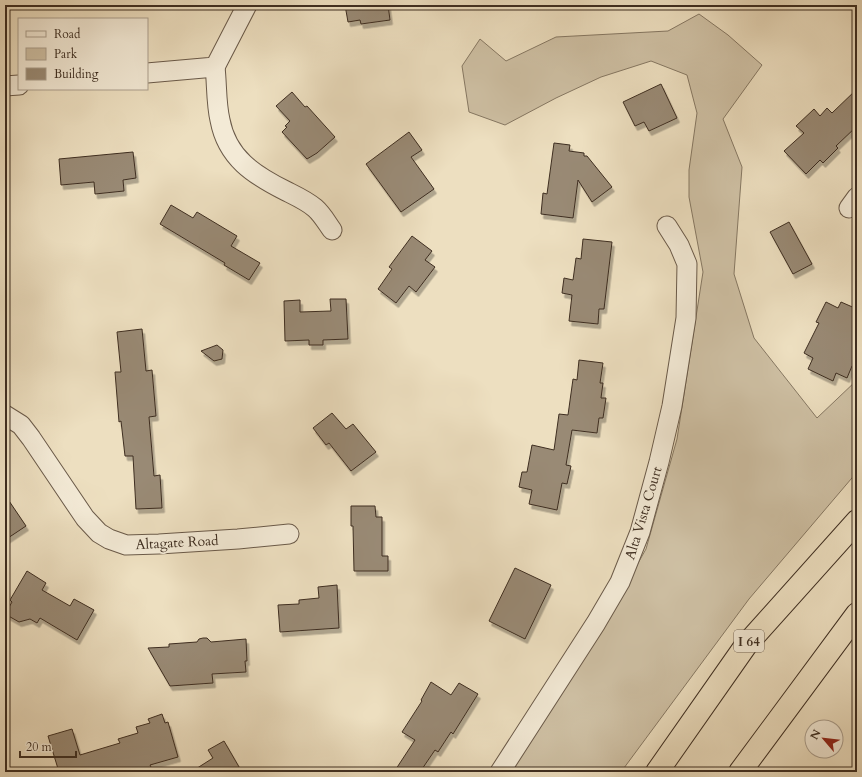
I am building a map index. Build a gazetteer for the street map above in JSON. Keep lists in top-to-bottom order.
{
  "streets": {
    "highway": ["I 64"],
    "street": ["Alta Vista Court", "Altagate Road"]
  },
  "legend": ["Road", "Park", "Building"],
  "scale_bar": "20 m",
  "north": "top left"
}
